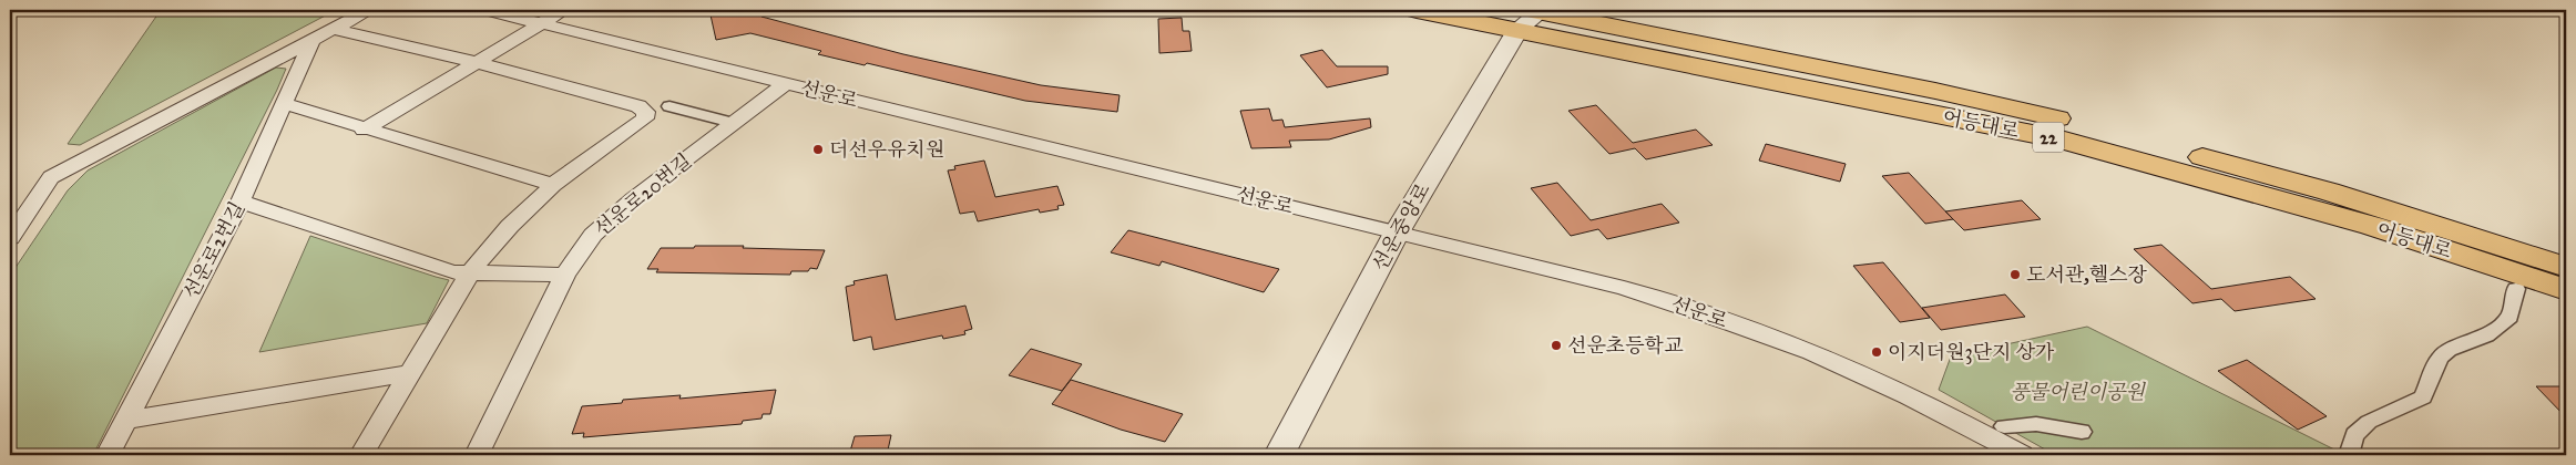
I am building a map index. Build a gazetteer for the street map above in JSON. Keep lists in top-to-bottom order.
{
  "streets": {
    "main road": ["어등대로", "22"],
    "street": [
      "선운로",
      "선운로20번길",
      "선운중앙로",
      "선운로2번길"
    ]
  },
  "crossings": [
    ["선운로", "선운로20번길"],
    ["선운로", "선운중앙로"],
    ["어등대로", "선운중앙로"]
  ],
  "parks": ["풍물어린이공원"],
  "places": [
    "더선우유치원",
    "도서관,헬스장",
    "선운초등학교",
    "이지더원3단지 상가"
  ]
}
